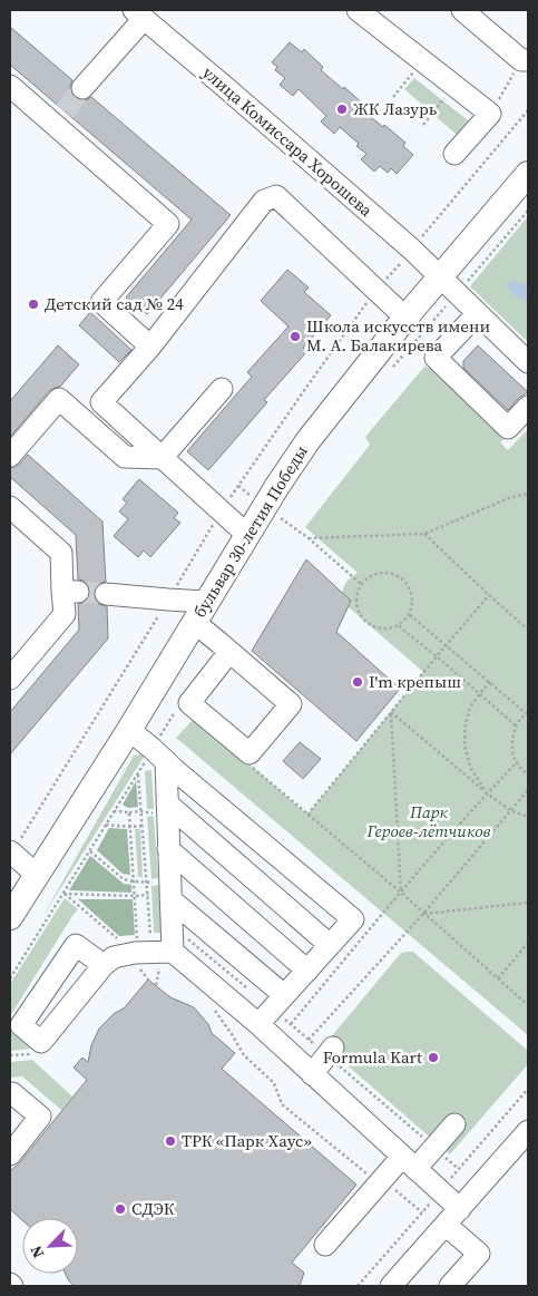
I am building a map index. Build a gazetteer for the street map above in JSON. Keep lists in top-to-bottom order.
{
  "streets": {
    "main road": ["бульвар 30-летия Победы"],
    "street": ["улица Комиссара Хорошева"]
  },
  "crossings": [
    ["улица Комиссара Хорошева", "бульвар 30-летия Победы"]
  ],
  "parks": ["Парк Героев-лётчиков"],
  "places": [
    "ЖК Лазурь",
    "Детский сад № 24",
    "Школа искусств имени М. А. Балакирева",
    "I'm крепыш",
    "Formula Kart",
    "ТРК «Парк Хаус»",
    "СДЭК"
  ],
  "north": "bottom left"
}
